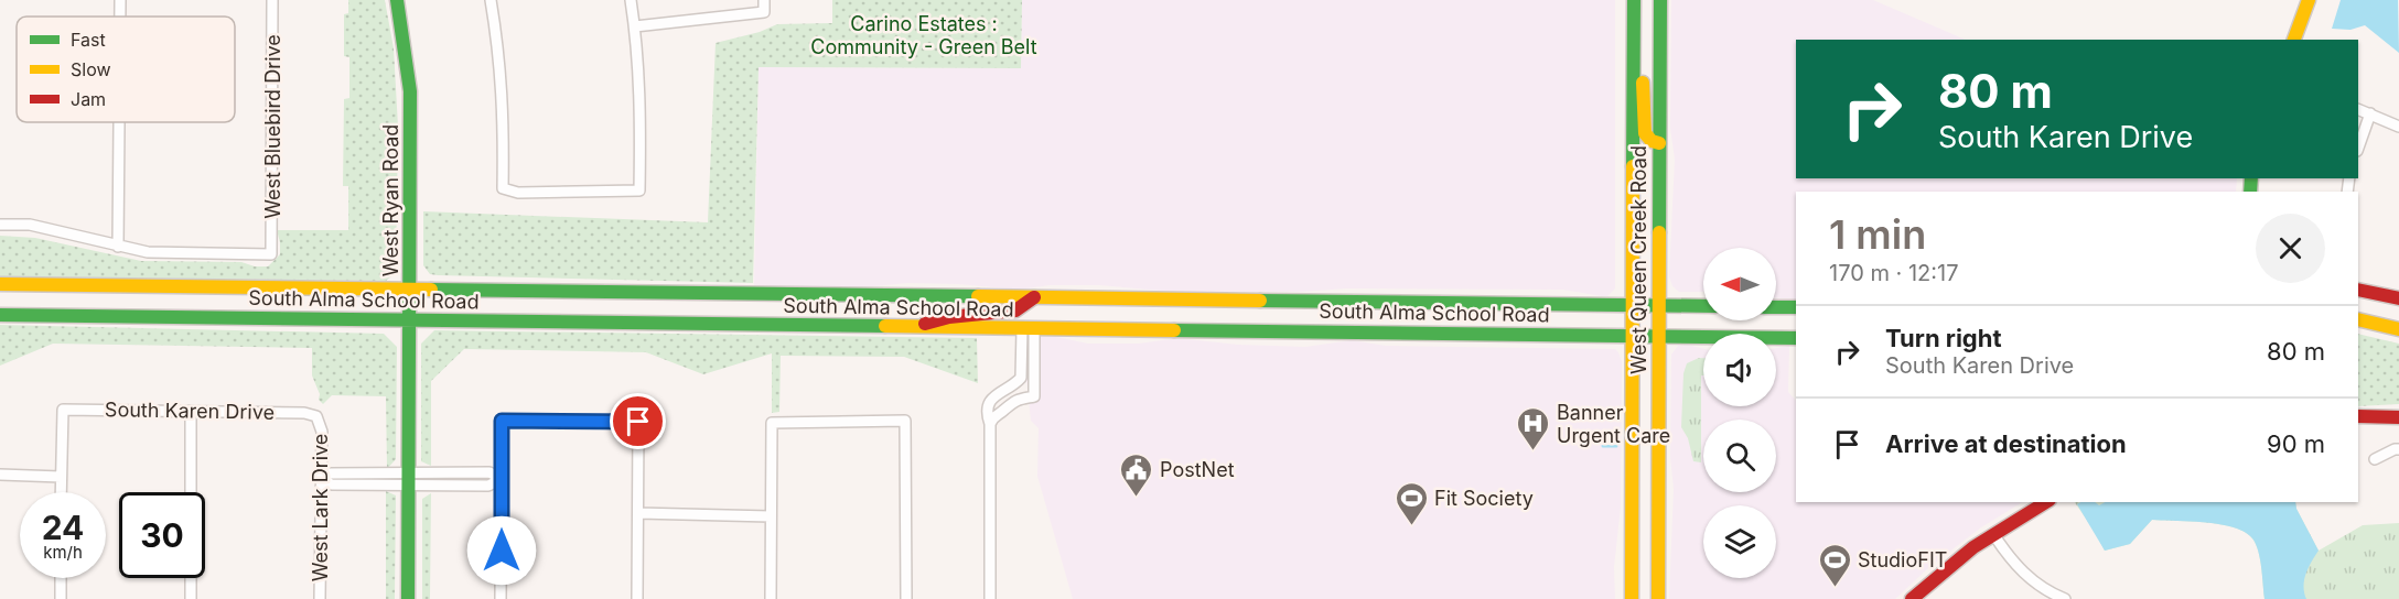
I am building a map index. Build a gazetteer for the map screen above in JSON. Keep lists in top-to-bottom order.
{
  "streets": {
    "main road": ["West Ryan Road", "West Queen Creek Road", "South Alma School Road"],
    "street": ["West Bluebird Drive", "South Karen Drive", "West Lark Drive"]
  },
  "crossings": [
    ["West Ryan Road", "South Alma School Road"],
    ["West Queen Creek Road", "South Alma School Road"],
    ["South Karen Drive", "West Lark Drive"]
  ],
  "parks": ["Carino Estates : Community - Green Belt"],
  "places": {
    "hospital": ["Banner Urgent Care"],
    "public building": ["PostNet"],
    "sports": ["Fit Society", "StudioFIT"]
  },
  "legend": ["Fast", "Slow", "Jam"],
  "north": "left",
  "page": {
    "turn": ["80 m", "South Karen Drive"],
    "heading": ["1 min", "170 m · 12:17"],
    "list": [
      {
        "name": "Turn right",
        "note": "South Karen Drive",
        "value": "80 m"
      },
      {
        "name": "Arrive at destination",
        "value": "90 m"
      }
    ],
    "speed": "24 km/h",
    "limit": "30"
  }
}
